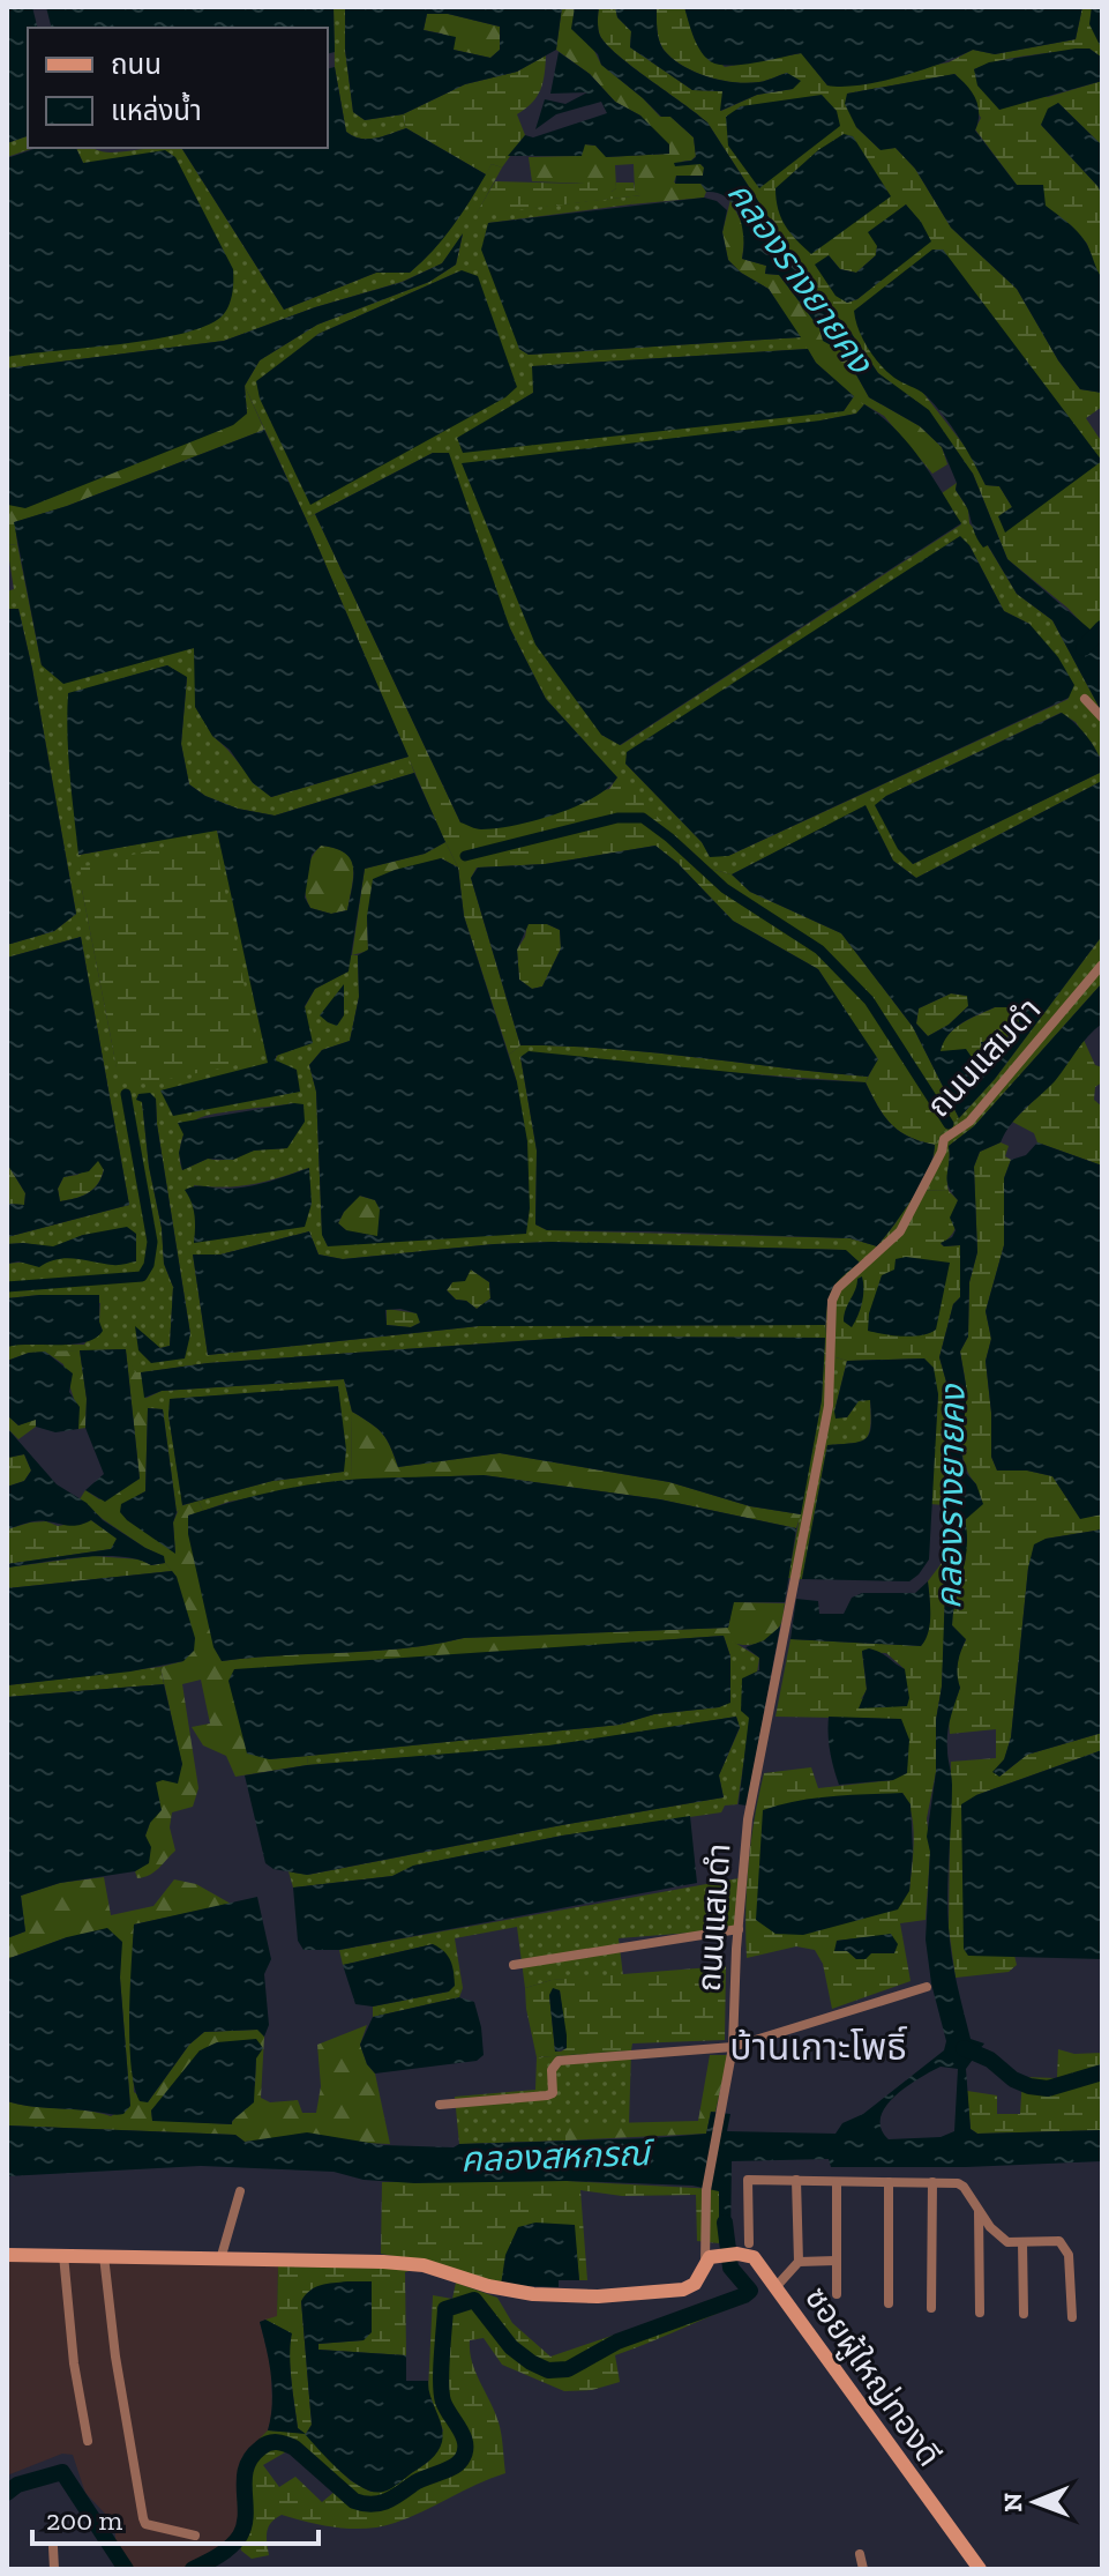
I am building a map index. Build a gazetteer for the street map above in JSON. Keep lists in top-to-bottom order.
{
  "streets": {
    "street": ["ถนนแสมดำ", "ซอยผู้ใหญ่ทองดี"]
  },
  "districts": ["บ้านเกาะโพธิ์"],
  "water": ["คลองรางยายคง", "คลองสหกรณ์"],
  "legend": ["ถนน", "แหล่งน้ำ"],
  "scale_bar": "200 m",
  "north": "left"
}
